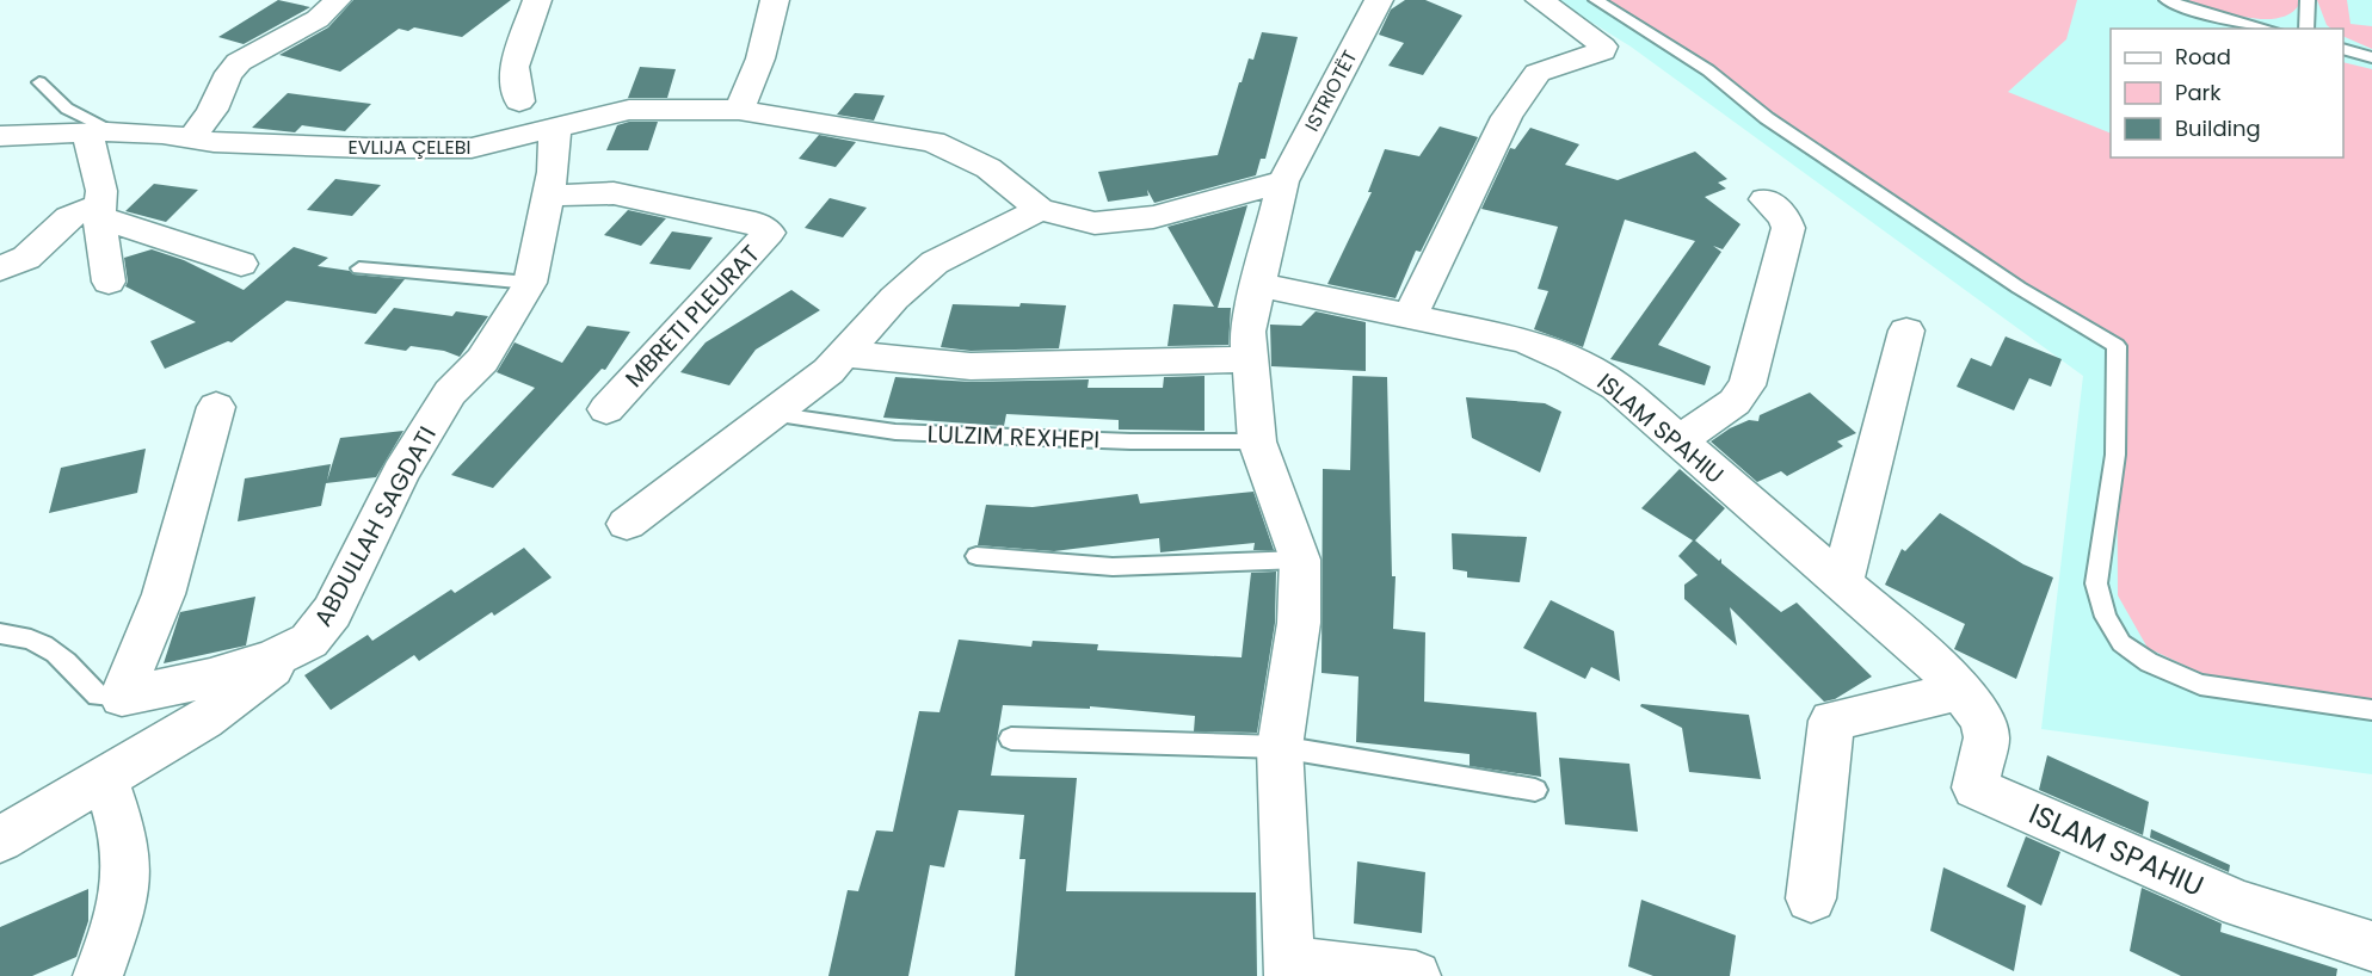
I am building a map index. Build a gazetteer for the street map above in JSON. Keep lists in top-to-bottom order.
{
  "streets": {
    "street": [
      "ISTRIOTËT",
      "EVLIJA ÇELEBI",
      "MBRETI PLEURAT",
      "ISLAM SPAHIU",
      "ABDULLAH SAGDATI"
    ],
    "lane": ["LULZIM REXHEPI"]
  },
  "crossings": [
    ["ISTRIOTËT", "EVLIJA ÇELEBI"],
    ["EVLIJA ÇELEBI", "ABDULLAH SAGDATI"],
    ["MBRETI PLEURAT", "ABDULLAH SAGDATI"]
  ],
  "legend": ["Road", "Park", "Building"]
}
